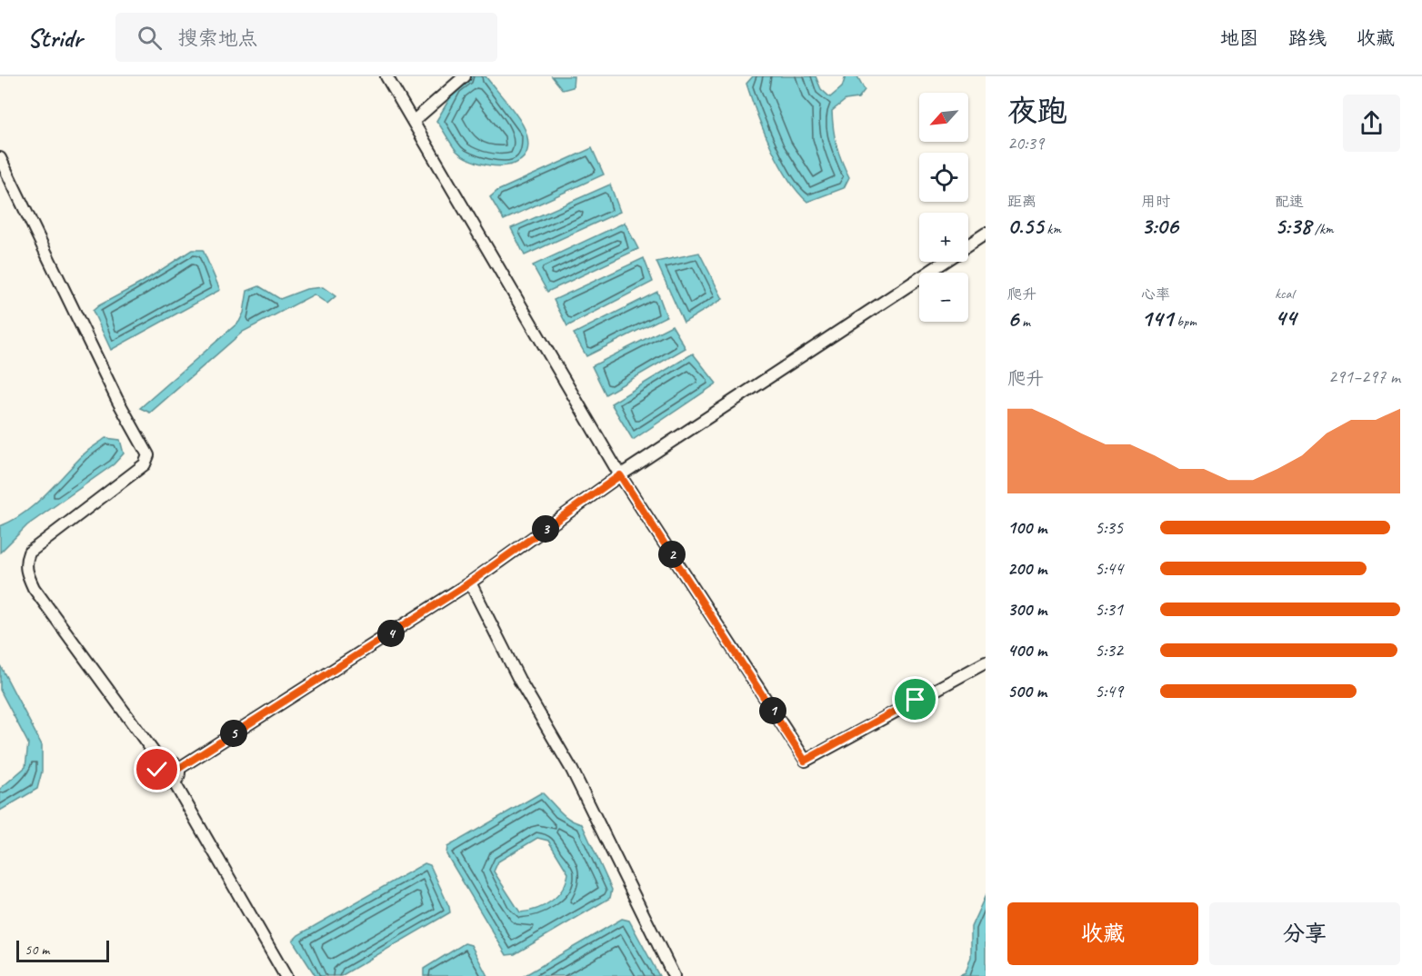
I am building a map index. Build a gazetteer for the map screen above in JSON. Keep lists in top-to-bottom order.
{
  "scale_bar": "50 m",
  "north": "bottom left",
  "page": {
    "header": "Stridr",
    "search": "搜索地点",
    "nav": ["地图", "路线", "收藏"],
    "heading": ["夜跑", "20:39"],
    "map_buttons": ["+", "−"],
    "stats": [
      ["距离", "0.55 km"],
      ["用时", "3:06"],
      ["配速", "5:38 /km"],
      ["爬升", "6 m"],
      ["心率", "141 bpm"],
      ["kcal", "44"]
    ],
    "chart": ["爬升", "291–297 m"],
    "list": [
      {
        "name": "100 m",
        "note": "5:35"
      },
      {
        "name": "200 m",
        "note": "5:44"
      },
      {
        "name": "300 m",
        "note": "5:31"
      },
      {
        "name": "400 m",
        "note": "5:32"
      },
      {
        "name": "500 m",
        "note": "5:49"
      }
    ],
    "pins": [
      "3",
      "2",
      "4",
      "1",
      "5"
    ],
    "buttons": ["收藏", "分享"],
    "scale": "50 m"
  }
}
